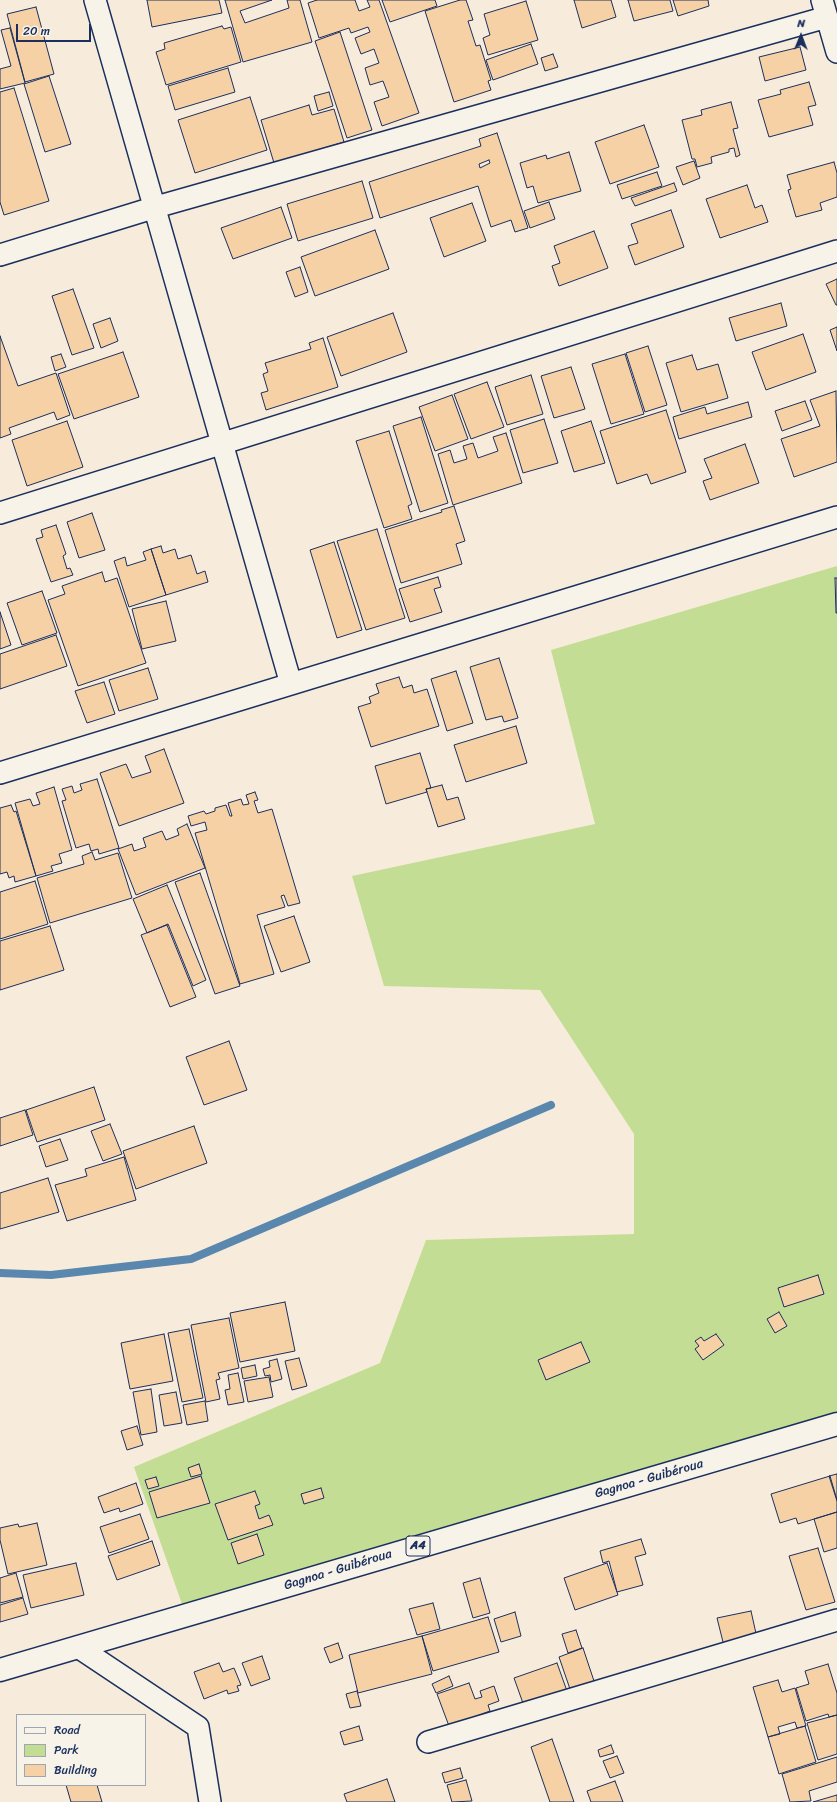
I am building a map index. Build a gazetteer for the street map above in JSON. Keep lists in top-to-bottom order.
{
  "streets": {
    "main road": ["Gagnoa - Guibéroua", "A4"]
  },
  "legend": ["Road", "Park", "Building"],
  "scale_bar": "20 m",
  "north": "top"
}
